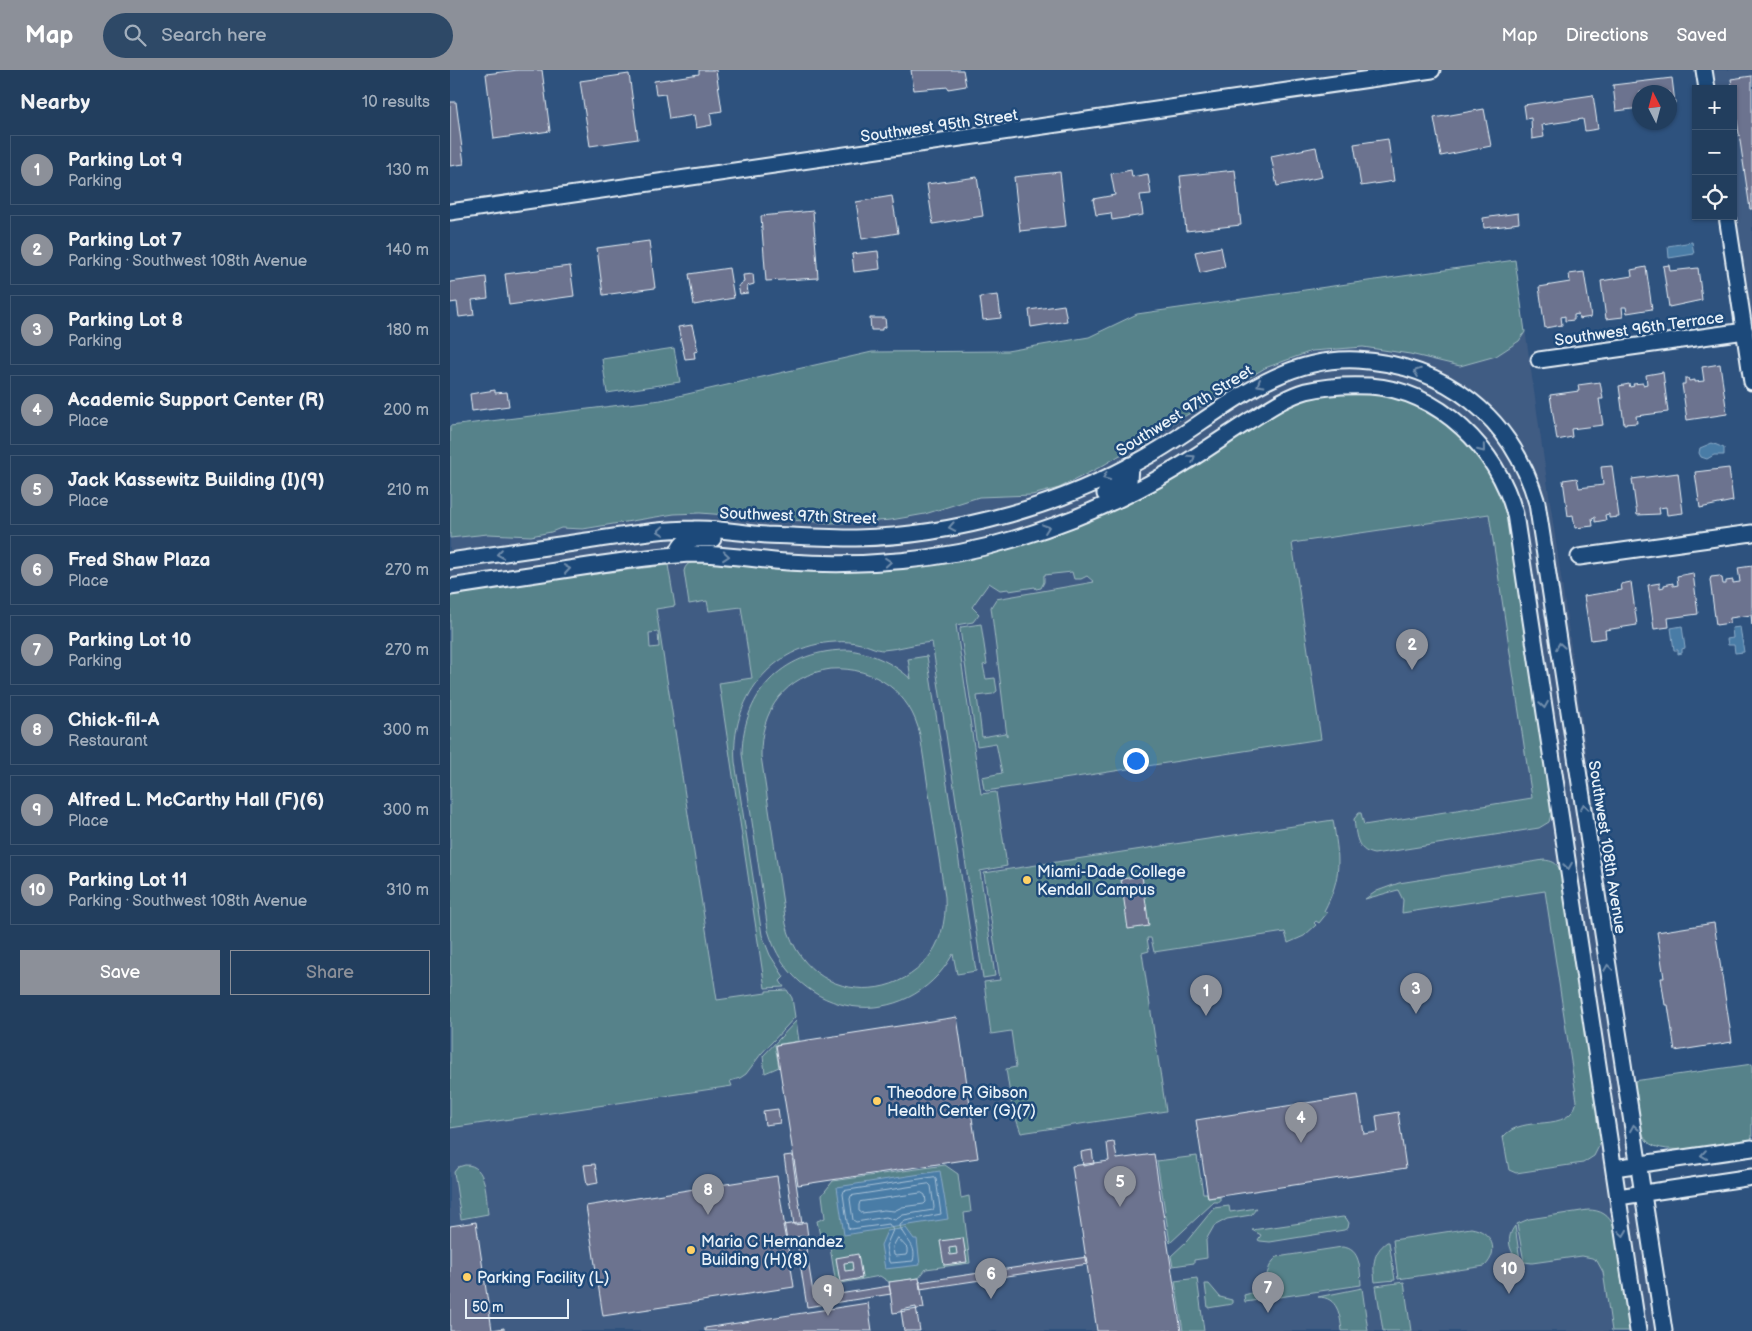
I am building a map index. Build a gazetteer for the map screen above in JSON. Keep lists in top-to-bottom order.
{
  "streets": {
    "street": [
      "Southwest 95th Street",
      "Southwest 96th Terrace",
      "Southwest 97th Street",
      "Southwest 108th Avenue"
    ]
  },
  "crossings": [
    ["Southwest 97th Street", "Southwest 108th Avenue"]
  ],
  "one_way": ["Southwest 108th Avenue"],
  "places": [
    "Miami-Dade College Kendall Campus",
    "Theodore R Gibson Health Center (G)(7)",
    "Maria C Hernandez Building (H)(8)",
    "Parking Facility (L)"
  ],
  "scale_bar": "50 m",
  "north": "top",
  "page": {
    "header": "Map",
    "search": "Search here",
    "nav": ["Map", "Directions", "Saved"],
    "heading": ["Nearby", "10 results"],
    "map_buttons": ["+", "−"],
    "list": [
      {
        "mark": "1",
        "name": "Parking Lot 9",
        "note": "Parking",
        "value": "130 m"
      },
      {
        "mark": "2",
        "name": "Parking Lot 7",
        "note": "Parking · Southwest 108th Avenue",
        "value": "140 m"
      },
      {
        "mark": "3",
        "name": "Parking Lot 8",
        "note": "Parking",
        "value": "180 m"
      },
      {
        "mark": "4",
        "name": "Academic Support Center (R)",
        "note": "Place",
        "value": "200 m"
      },
      {
        "mark": "5",
        "name": "Jack Kassewitz Building (I)(9)",
        "note": "Place",
        "value": "210 m"
      },
      {
        "mark": "6",
        "name": "Fred Shaw Plaza",
        "note": "Place",
        "value": "270 m"
      },
      {
        "mark": "7",
        "name": "Parking Lot 10",
        "note": "Parking",
        "value": "270 m"
      },
      {
        "mark": "8",
        "name": "Chick-fil-A",
        "note": "Restaurant",
        "value": "300 m"
      },
      {
        "mark": "9",
        "name": "Alfred L. McCarthy Hall (F)(6)",
        "note": "Place",
        "value": "300 m"
      },
      {
        "mark": "10",
        "name": "Parking Lot 11",
        "note": "Parking · Southwest 108th Avenue",
        "value": "310 m"
      }
    ],
    "pins": [
      "2",
      "3",
      "1",
      "4",
      "5",
      "8",
      "10",
      "6",
      "7",
      "9"
    ],
    "buttons": ["Save", "Share"],
    "scale": "50 m"
  }
}
